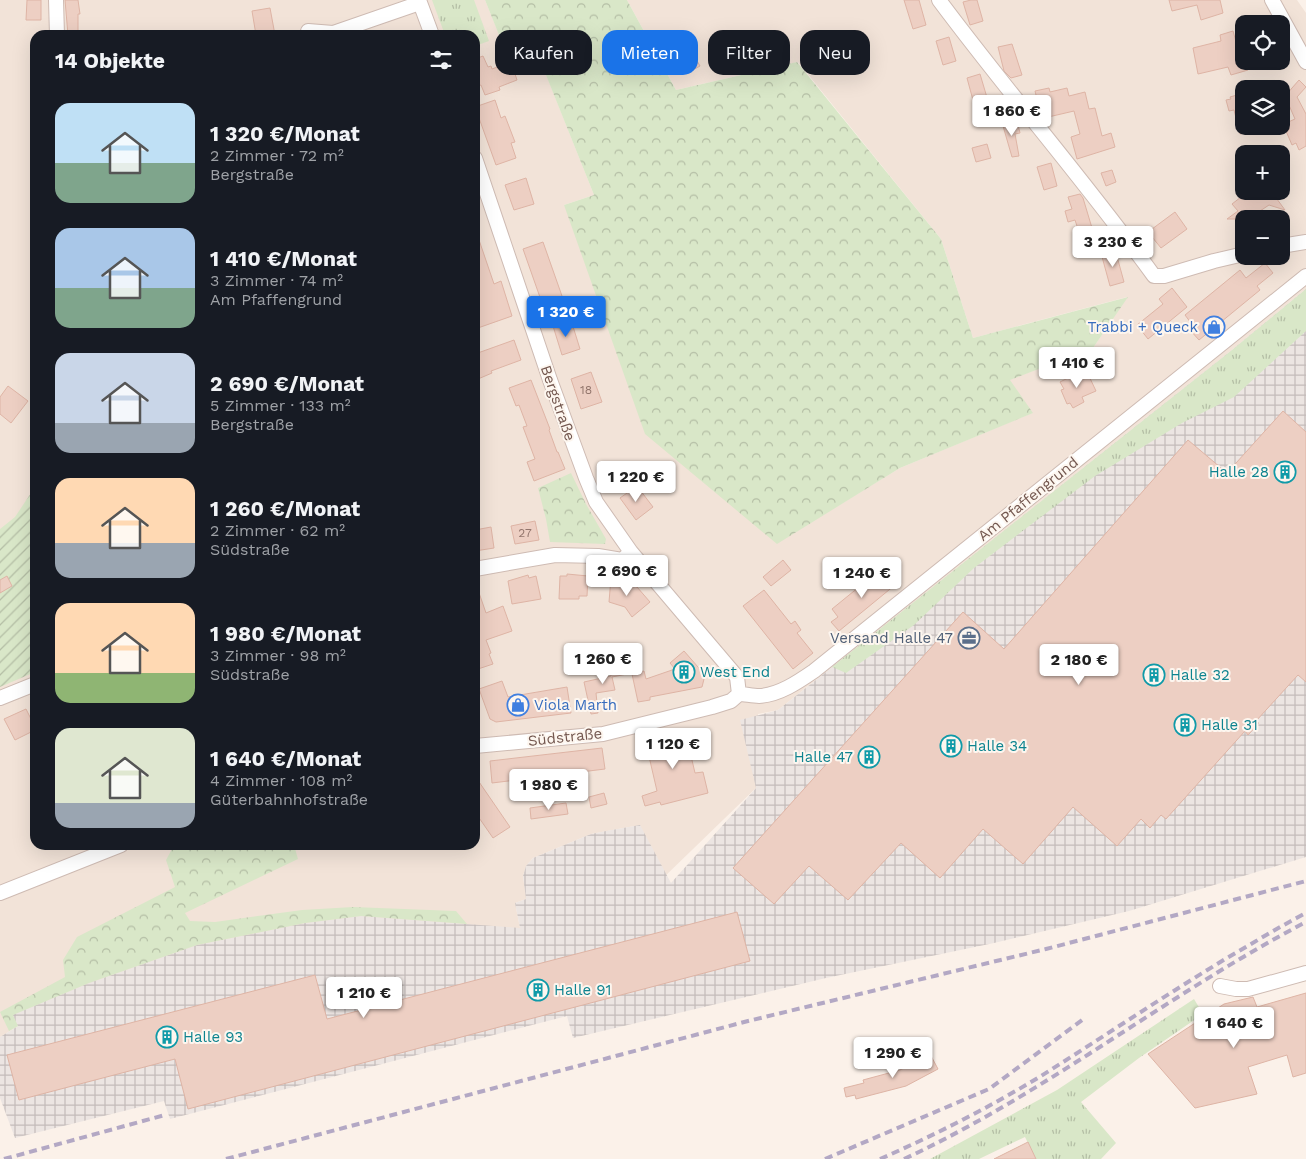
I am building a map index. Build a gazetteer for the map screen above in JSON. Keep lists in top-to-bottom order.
{
  "streets": {
    "street": ["Bergstraße", "Am Pfaffengrund", "Südstraße"]
  },
  "crossings": [
    ["Bergstraße", "Am Pfaffengrund"],
    ["Bergstraße", "Südstraße"],
    ["Am Pfaffengrund", "Südstraße"]
  ],
  "places": {
    "shop": ["Trabbi + Queck", "Viola Marth"],
    "building": [
      "Halle 28",
      "West End",
      "Halle 32",
      "Halle 31",
      "Halle 34",
      "Halle 47",
      "Halle 91",
      "Halle 93"
    ],
    "office": ["Versand Halle 47"]
  },
  "house_numbers": ["18", "27"],
  "page": {
    "map_buttons": ["+", "−"],
    "chip": [
      "Kaufen",
      "Mieten",
      "Filter",
      "Neu"
    ],
    "heading": "14 Objekte",
    "list": [
      {
        "name": "1 320 €/Monat",
        "note": "2 Zimmer · 72 m² · Bergstraße"
      },
      {
        "name": "1 410 €/Monat",
        "note": "3 Zimmer · 74 m² · Am Pfaffengrund"
      },
      {
        "name": "2 690 €/Monat",
        "note": "5 Zimmer · 133 m² · Bergstraße"
      },
      {
        "name": "1 260 €/Monat",
        "note": "2 Zimmer · 62 m² · Südstraße"
      },
      {
        "name": "1 980 €/Monat",
        "note": "3 Zimmer · 98 m² · Südstraße"
      },
      {
        "name": "1 640 €/Monat",
        "note": "4 Zimmer · 108 m² · Güterbahnhofstraße"
      }
    ],
    "price": [
      "1 860 €",
      "3 230 €",
      "1 320 €",
      "1 410 €",
      "1 220 €",
      "2 690 €",
      "1 240 €",
      "1 260 €",
      "2 180 €",
      "1 120 €",
      "1 980 €",
      "1 210 €",
      "1 640 €",
      "1 290 €"
    ]
  }
}
